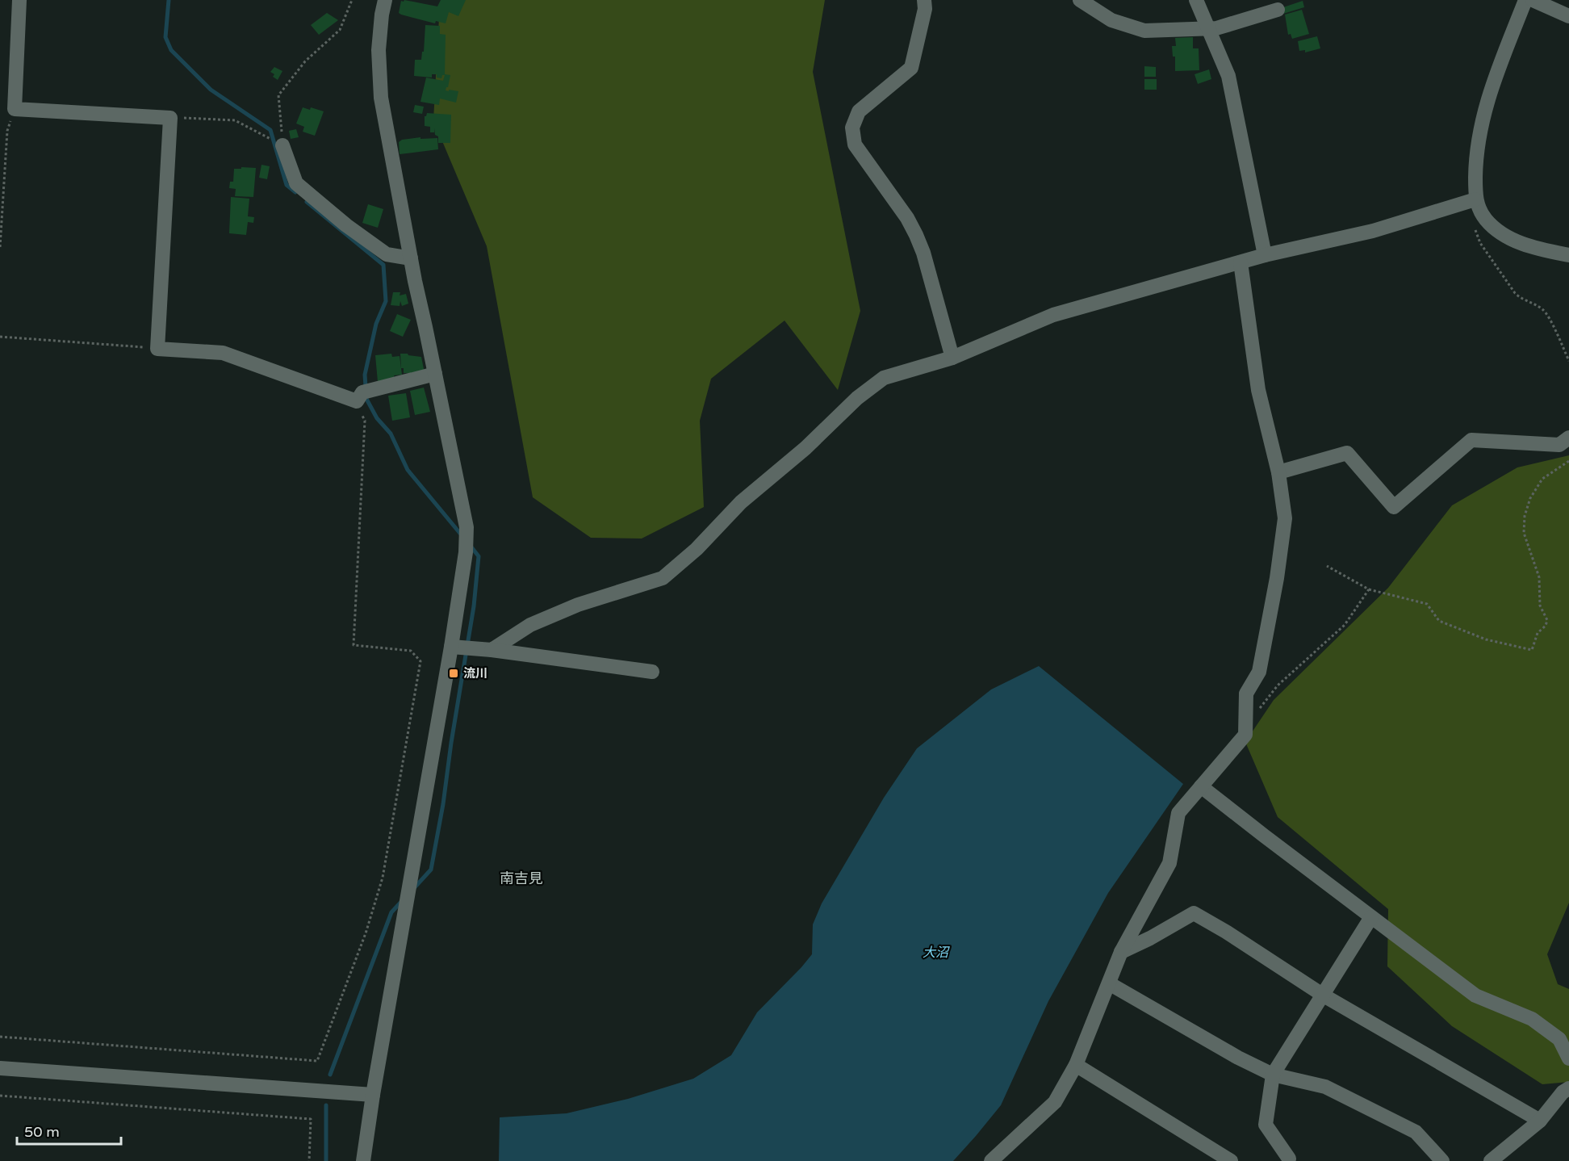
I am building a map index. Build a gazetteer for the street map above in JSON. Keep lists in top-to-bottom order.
{
  "districts": ["南吉見"],
  "water": ["大沼"],
  "places": {
    "transit": ["流川"]
  },
  "scale_bar": "50 m"
}
